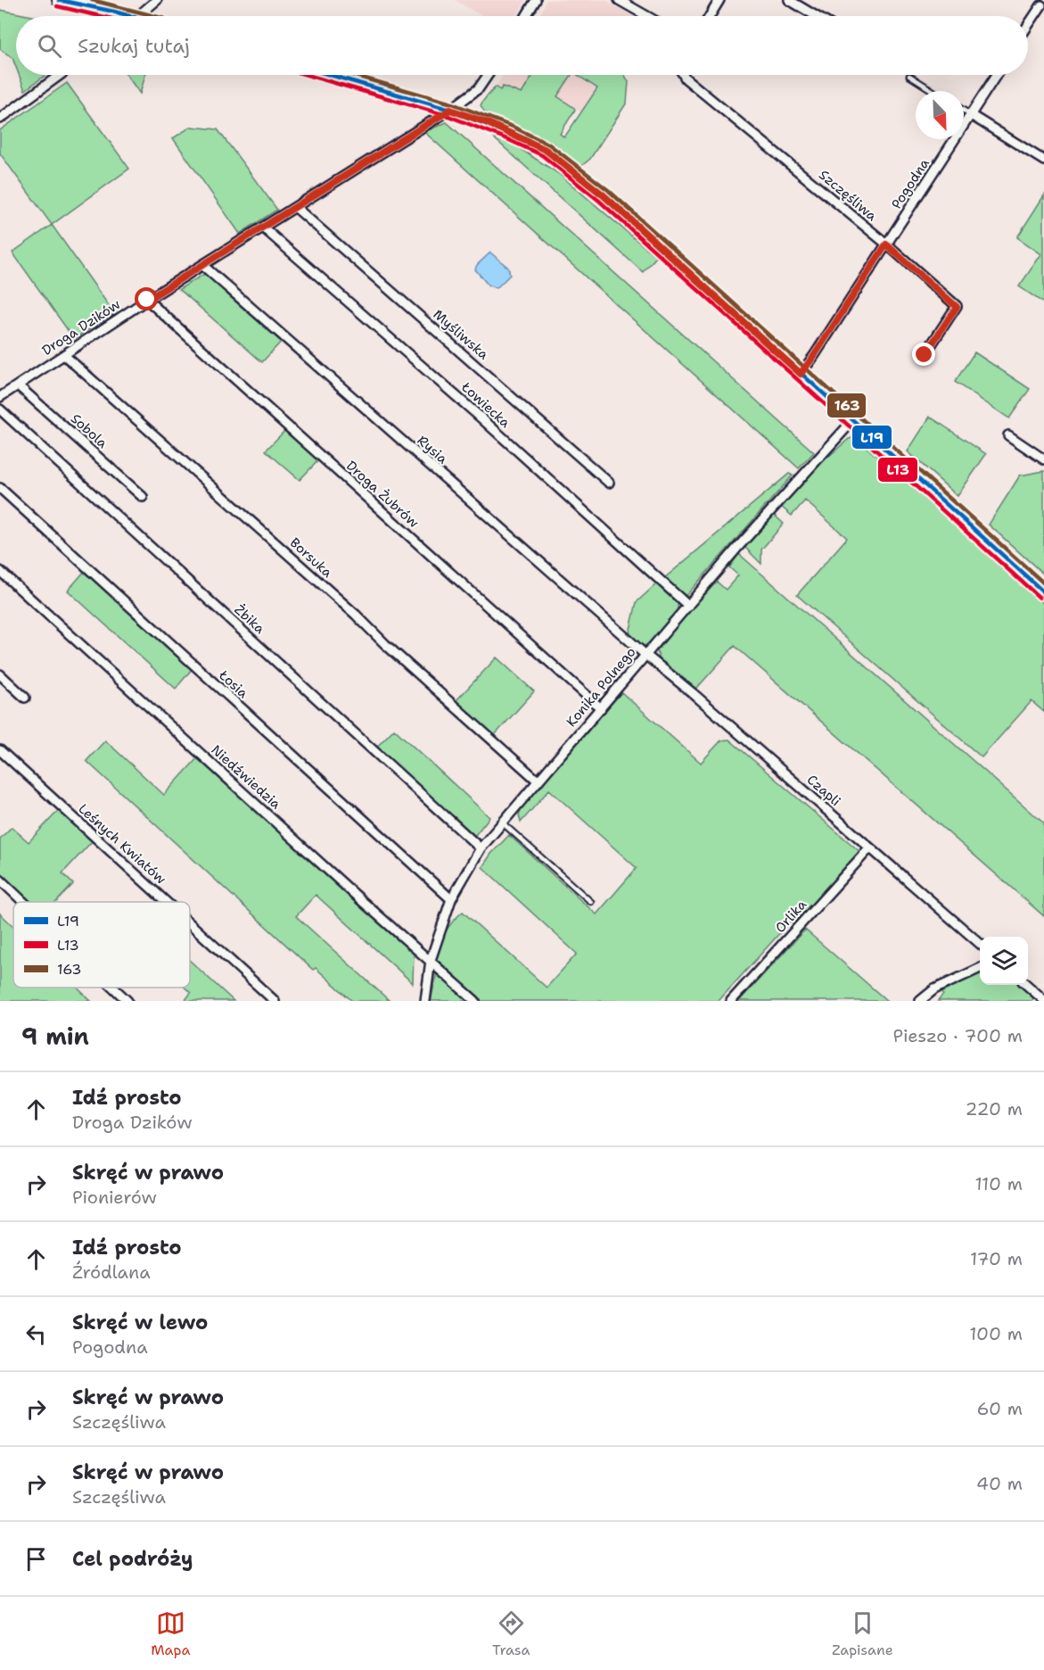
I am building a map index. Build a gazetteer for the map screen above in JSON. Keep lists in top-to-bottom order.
{
  "streets": {
    "street": [
      "Pogodna",
      "Szczęśliwa",
      "Droga Dzików",
      "Myśliwska",
      "Łowiecka",
      "Sobola",
      "Rysia",
      "Droga Żubrów",
      "Borsuka",
      "Żbika",
      "Łosia",
      "Konika Polnego",
      "Niedźwiedzia",
      "Czapli",
      "Leśnych Kwiatów",
      "Orlika"
    ]
  },
  "crossings": [
    ["Pogodna", "Szczęśliwa"],
    ["Droga Dzików", "Myśliwska"],
    ["Droga Dzików", "Łowiecka"],
    ["Droga Dzików", "Sobola"],
    ["Droga Dzików", "Rysia"],
    ["Droga Dzików", "Droga Żubrów"],
    ["Droga Dzików", "Borsuka"],
    ["Łowiecka", "Konika Polnego"],
    ["Rysia", "Konika Polnego"],
    ["Rysia", "Czapli"],
    ["Droga Żubrów", "Konika Polnego"],
    ["Borsuka", "Konika Polnego"],
    ["Żbika", "Konika Polnego"],
    ["Łosia", "Konika Polnego"],
    ["Konika Polnego", "Niedźwiedzia"],
    ["Konika Polnego", "Czapli"],
    ["Czapli", "Orlika"]
  ],
  "lines": ["transit line L19", "transit line 163", "transit line L13"],
  "legend": ["L19", "L13", "163"],
  "north": "bottom right",
  "page": {
    "search": "Szukaj tutaj",
    "heading": ["9 min", "Pieszo · 700 m"],
    "list": [
      ["Idź prosto", "Droga Dzików", "220 m"],
      ["Skręć w prawo", "Pionierów", "110 m"],
      ["Idź prosto", "Źródlana", "170 m"],
      ["Skręć w lewo", "Pogodna", "100 m"],
      ["Skręć w prawo", "Szczęśliwa", "60 m"],
      ["Skręć w prawo", "Szczęśliwa", "40 m"],
      "Cel podróży"
    ],
    "nav": ["Mapa", "Trasa", "Zapisane"]
  }
}
